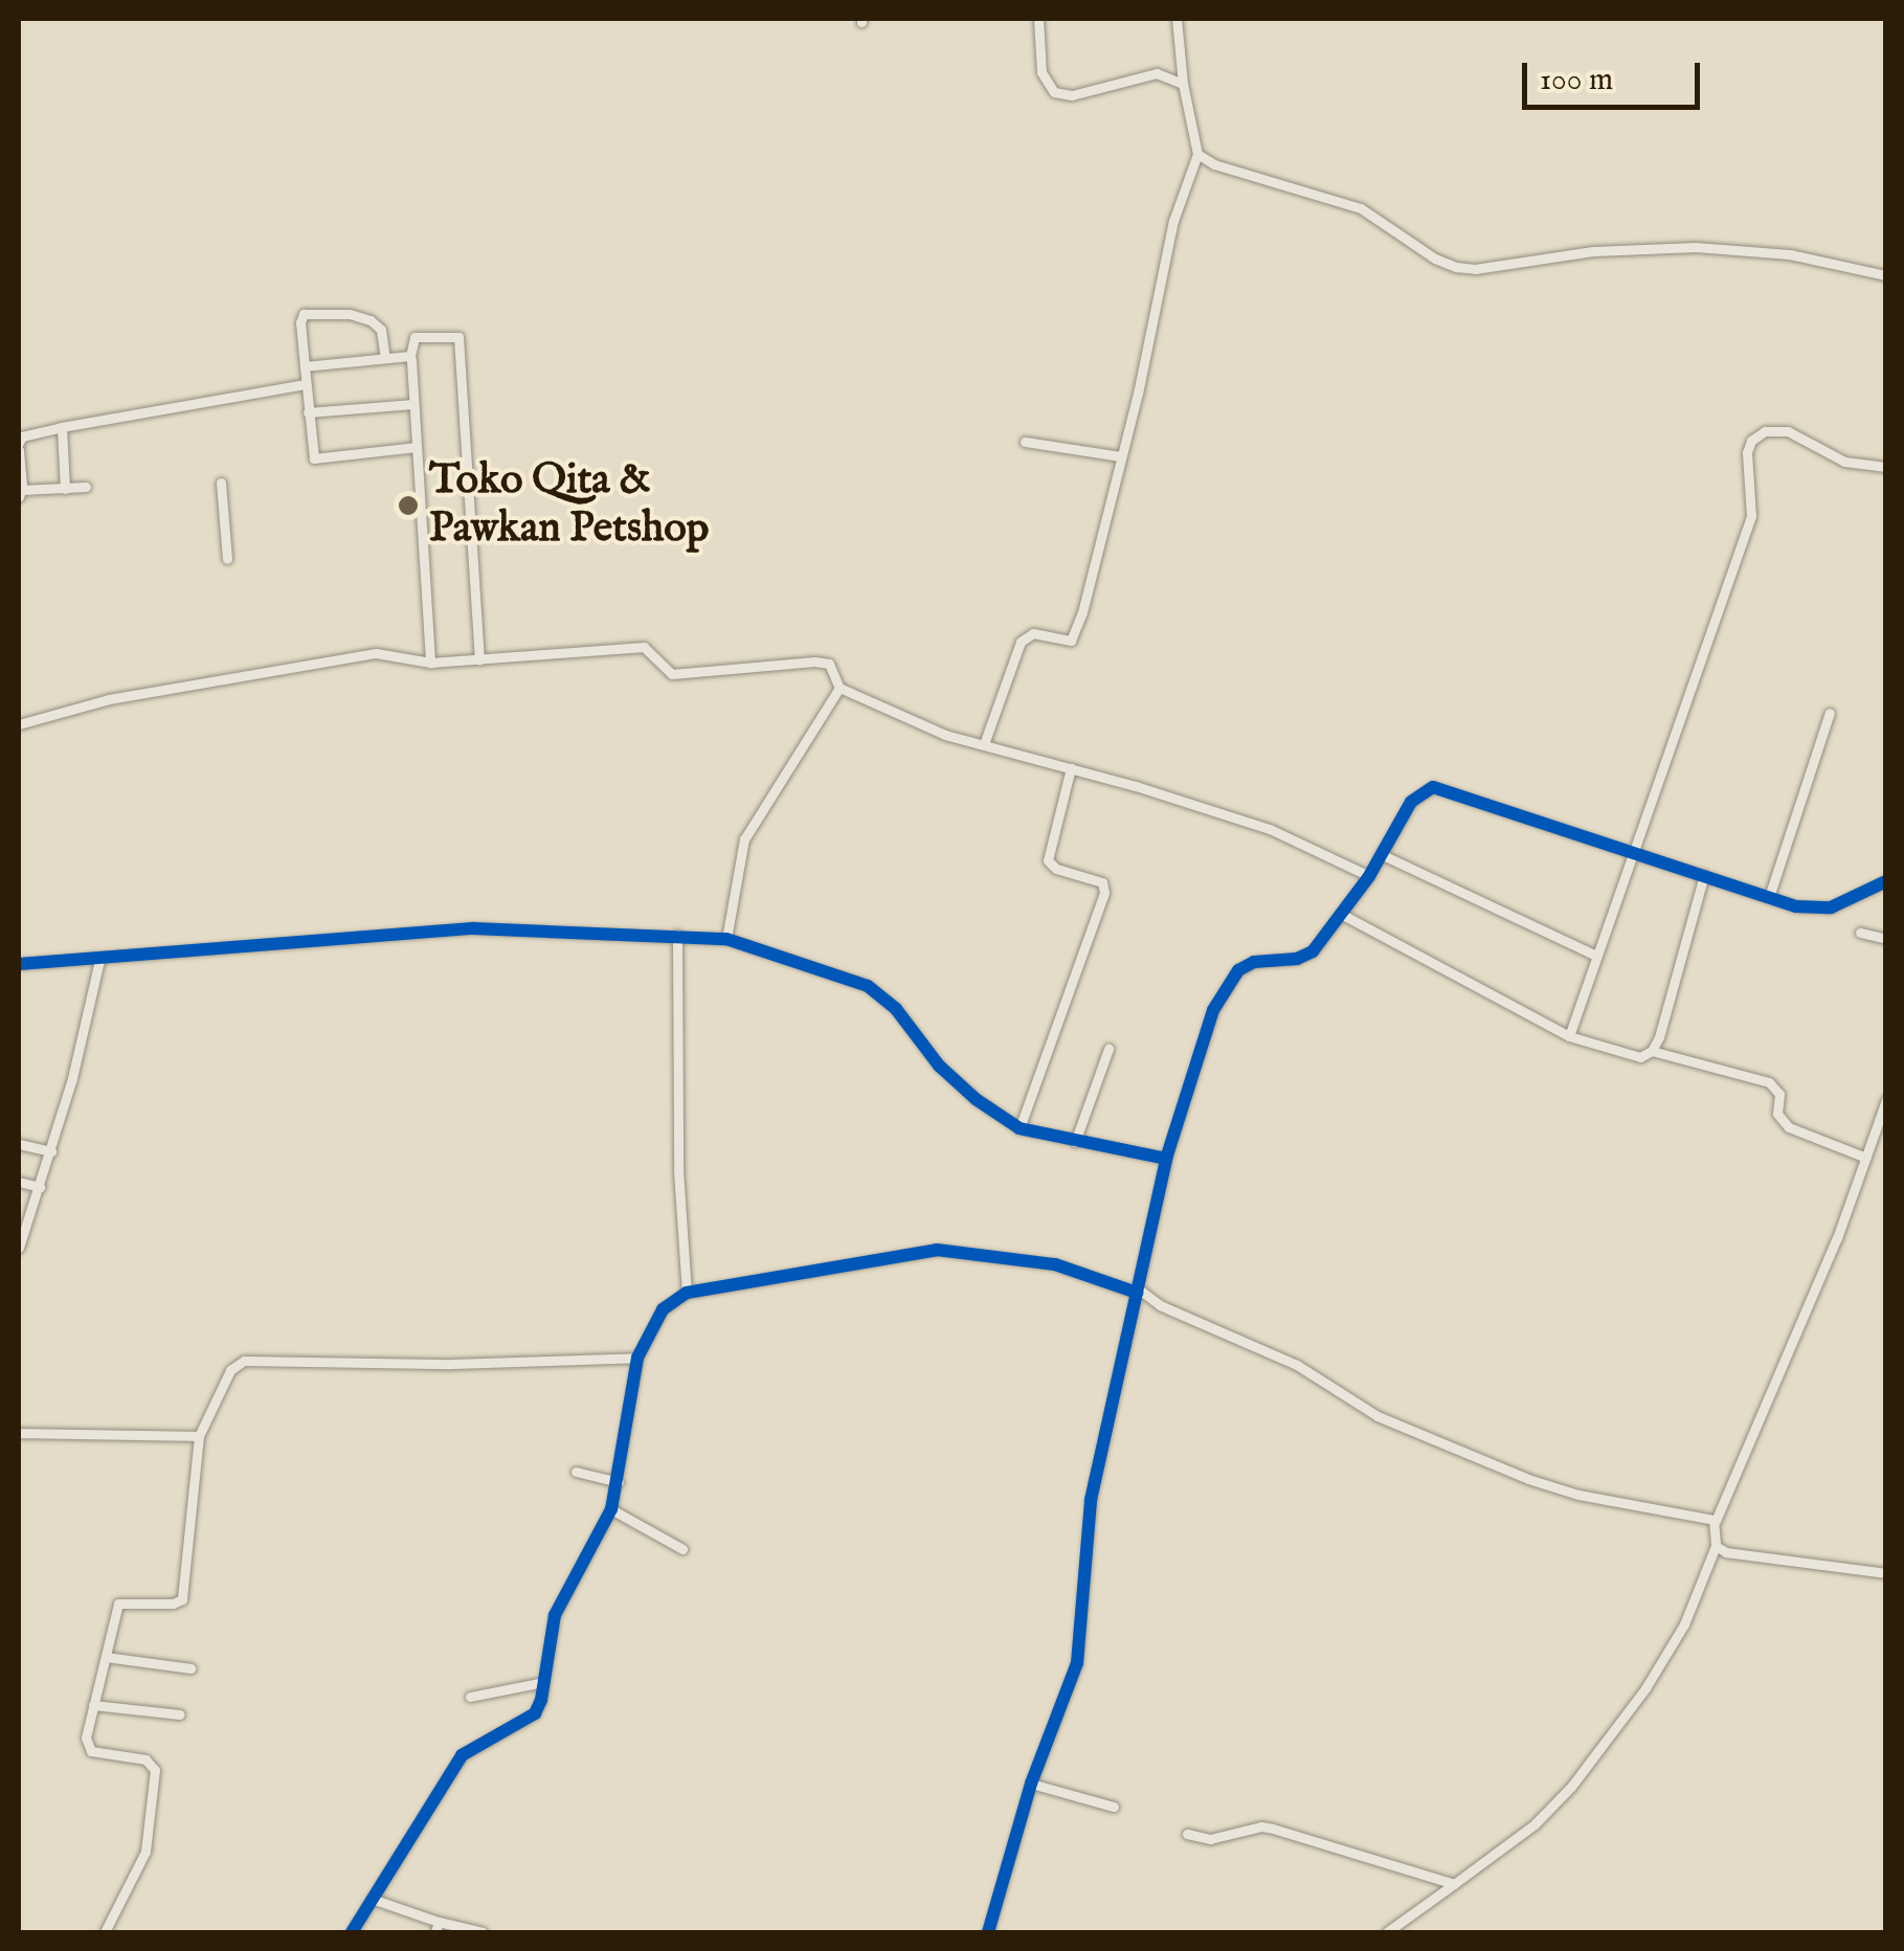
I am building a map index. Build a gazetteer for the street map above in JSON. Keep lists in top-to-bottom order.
{
  "places": ["Toko Qita & Pawkan Petshop"],
  "scale_bar": "100 m"
}
